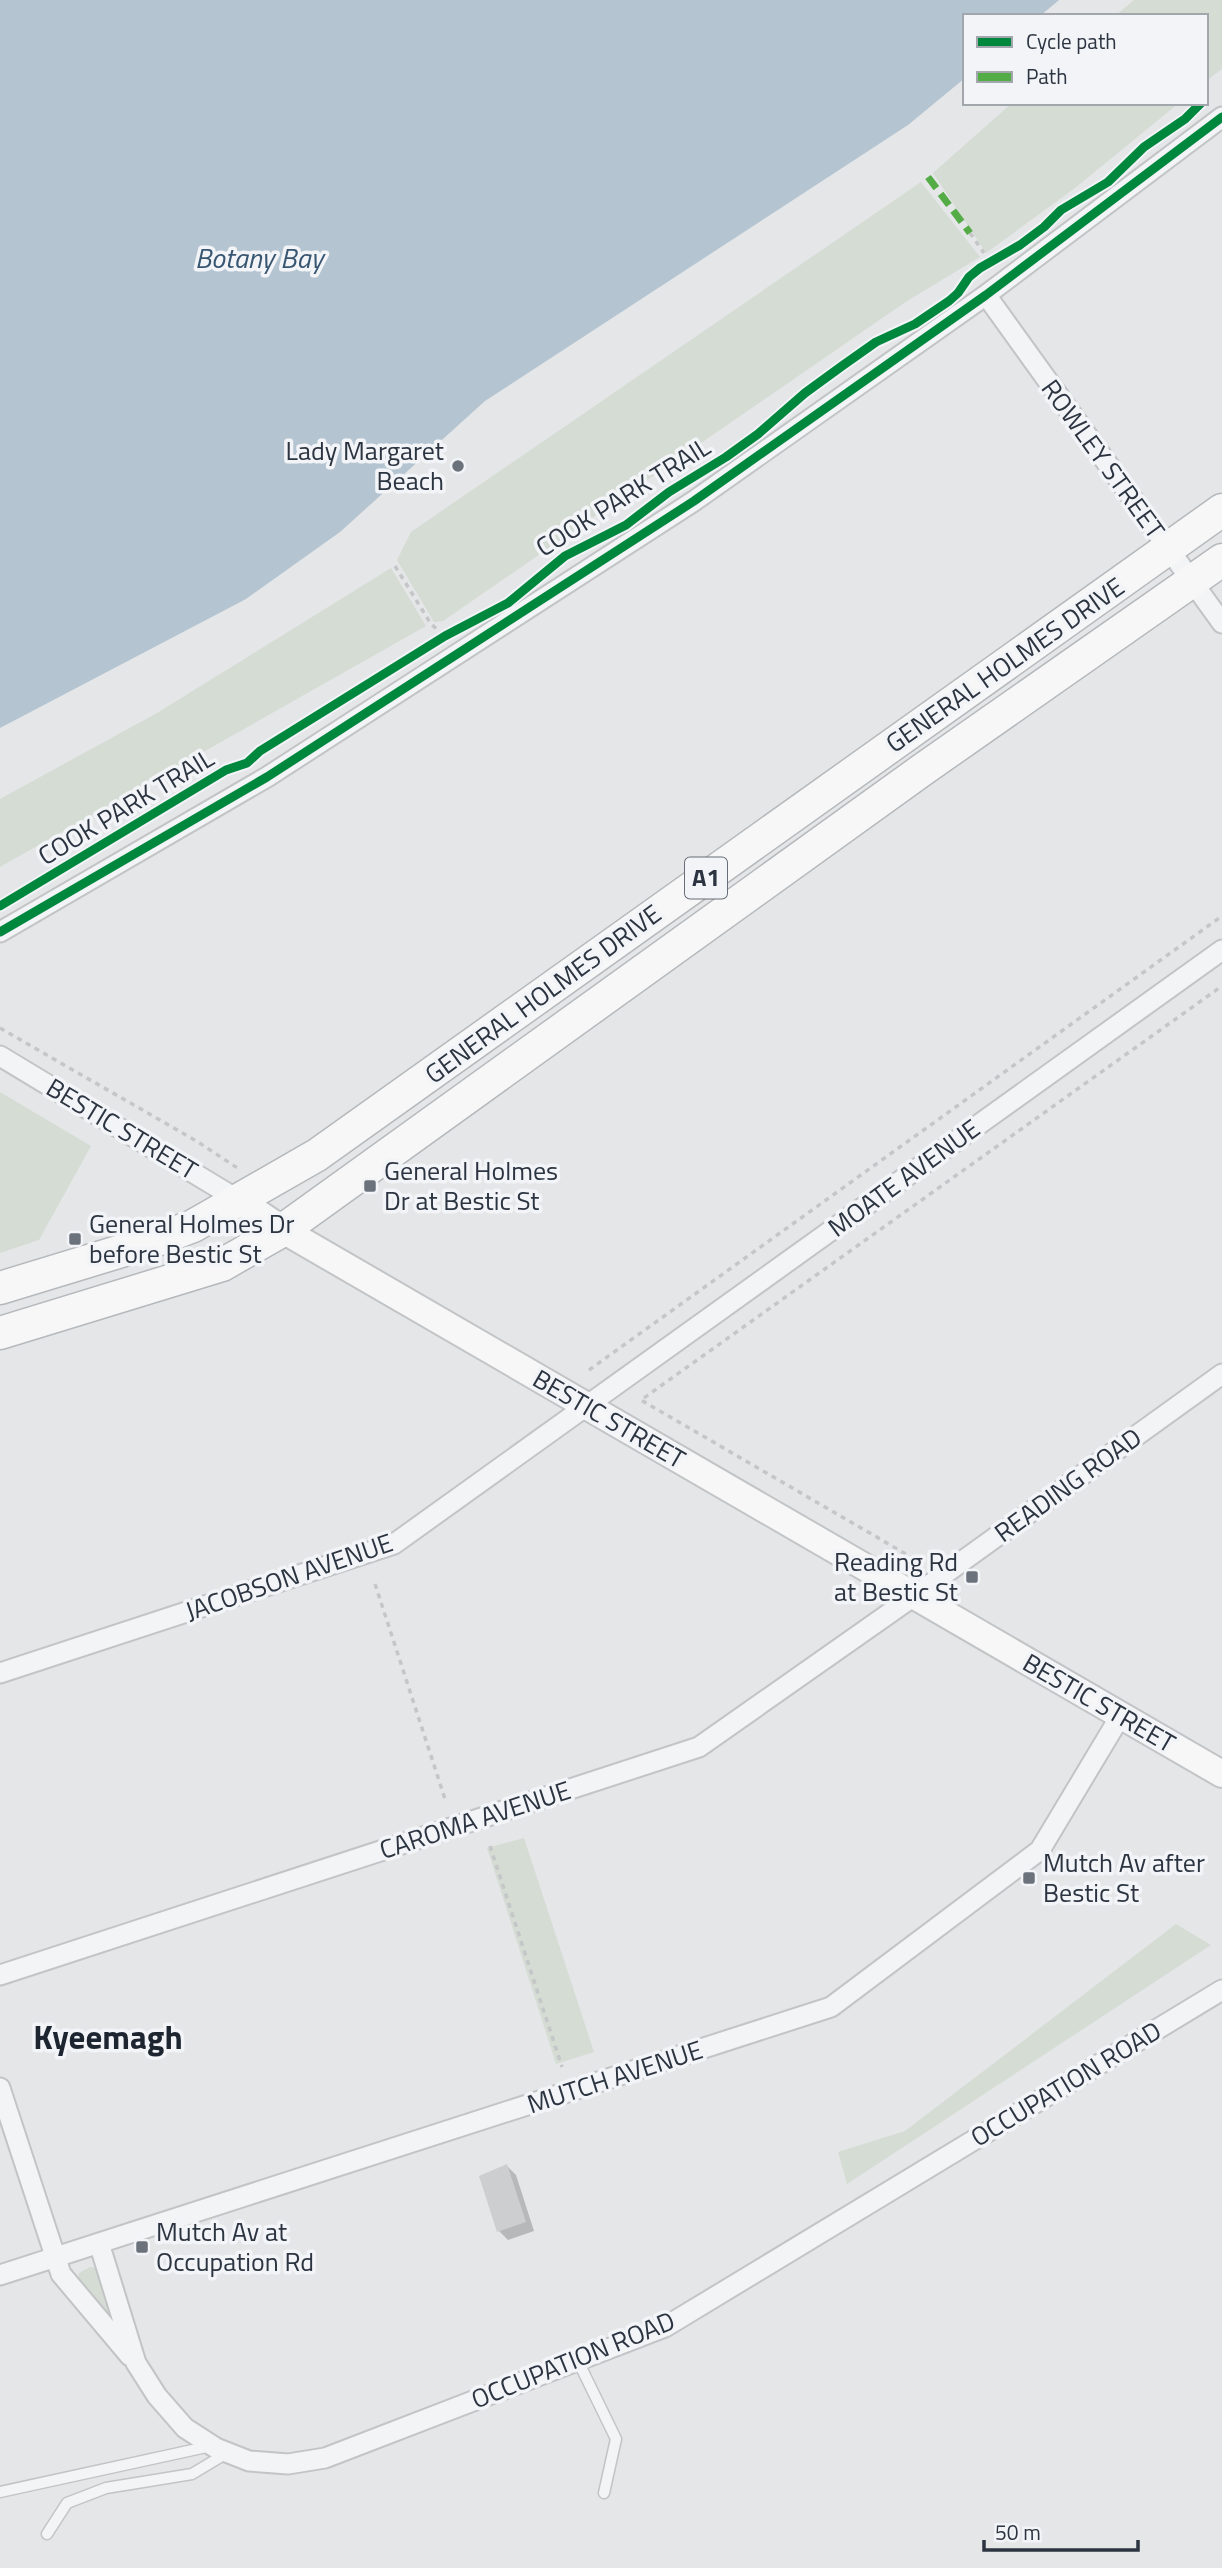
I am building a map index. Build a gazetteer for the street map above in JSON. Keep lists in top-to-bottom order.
{
  "streets": {
    "highway": ["GENERAL HOLMES DRIVE", "A1"],
    "main road": ["BESTIC STREET"],
    "street": [
      "ROWLEY STREET",
      "MOATE AVENUE",
      "READING ROAD",
      "JACOBSON AVENUE",
      "CAROMA AVENUE",
      "MUTCH AVENUE",
      "OCCUPATION ROAD"
    ],
    "cycle path": ["COOK PARK TRAIL"]
  },
  "crossings": [
    ["ROWLEY STREET", "GENERAL HOLMES DRIVE"],
    ["GENERAL HOLMES DRIVE", "BESTIC STREET"],
    ["BESTIC STREET", "MOATE AVENUE"],
    ["BESTIC STREET", "READING ROAD"],
    ["BESTIC STREET", "JACOBSON AVENUE"],
    ["BESTIC STREET", "CAROMA AVENUE"],
    ["BESTIC STREET", "MUTCH AVENUE"],
    ["MOATE AVENUE", "JACOBSON AVENUE"],
    ["READING ROAD", "CAROMA AVENUE"],
    ["MUTCH AVENUE", "OCCUPATION ROAD"]
  ],
  "districts": ["Kyeemagh"],
  "water": ["Botany Bay"],
  "places": {
    "other": ["Lady Margaret Beach"],
    "transit": [
      "General Holmes Dr at Bestic St",
      "General Holmes Dr before Bestic St",
      "Reading Rd at Bestic St",
      "Mutch Av after Bestic St",
      "Mutch Av at Occupation Rd"
    ]
  },
  "legend": ["Cycle path", "Path"],
  "scale_bar": "50 m"
}
